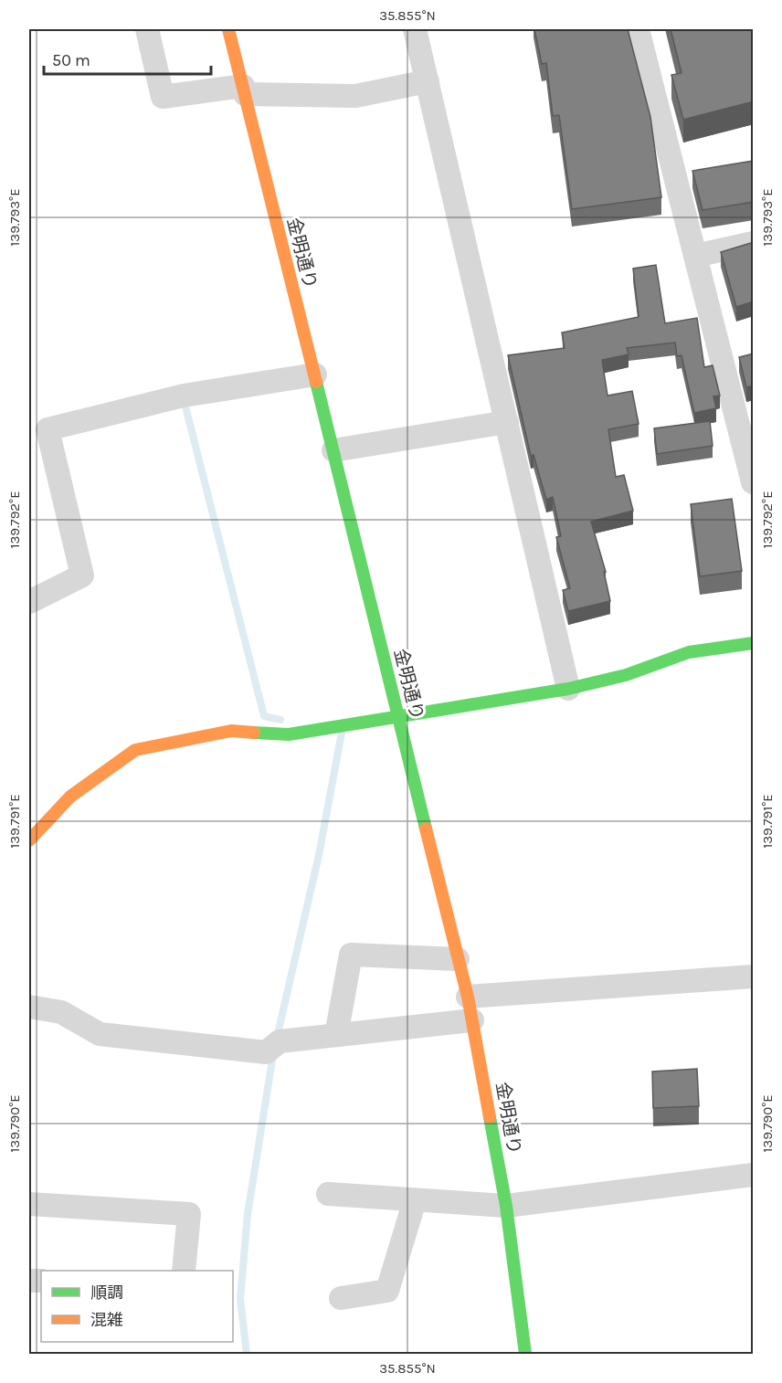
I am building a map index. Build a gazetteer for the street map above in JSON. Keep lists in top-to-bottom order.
{
  "streets": {
    "street": ["金明通り"]
  },
  "legend": ["順調", "混雑"],
  "scale_bar": "50 m",
  "coordinates": [
    "35.855°N",
    "139.793°E",
    "139.792°E",
    "139.791°E",
    "139.790°E"
  ]
}
